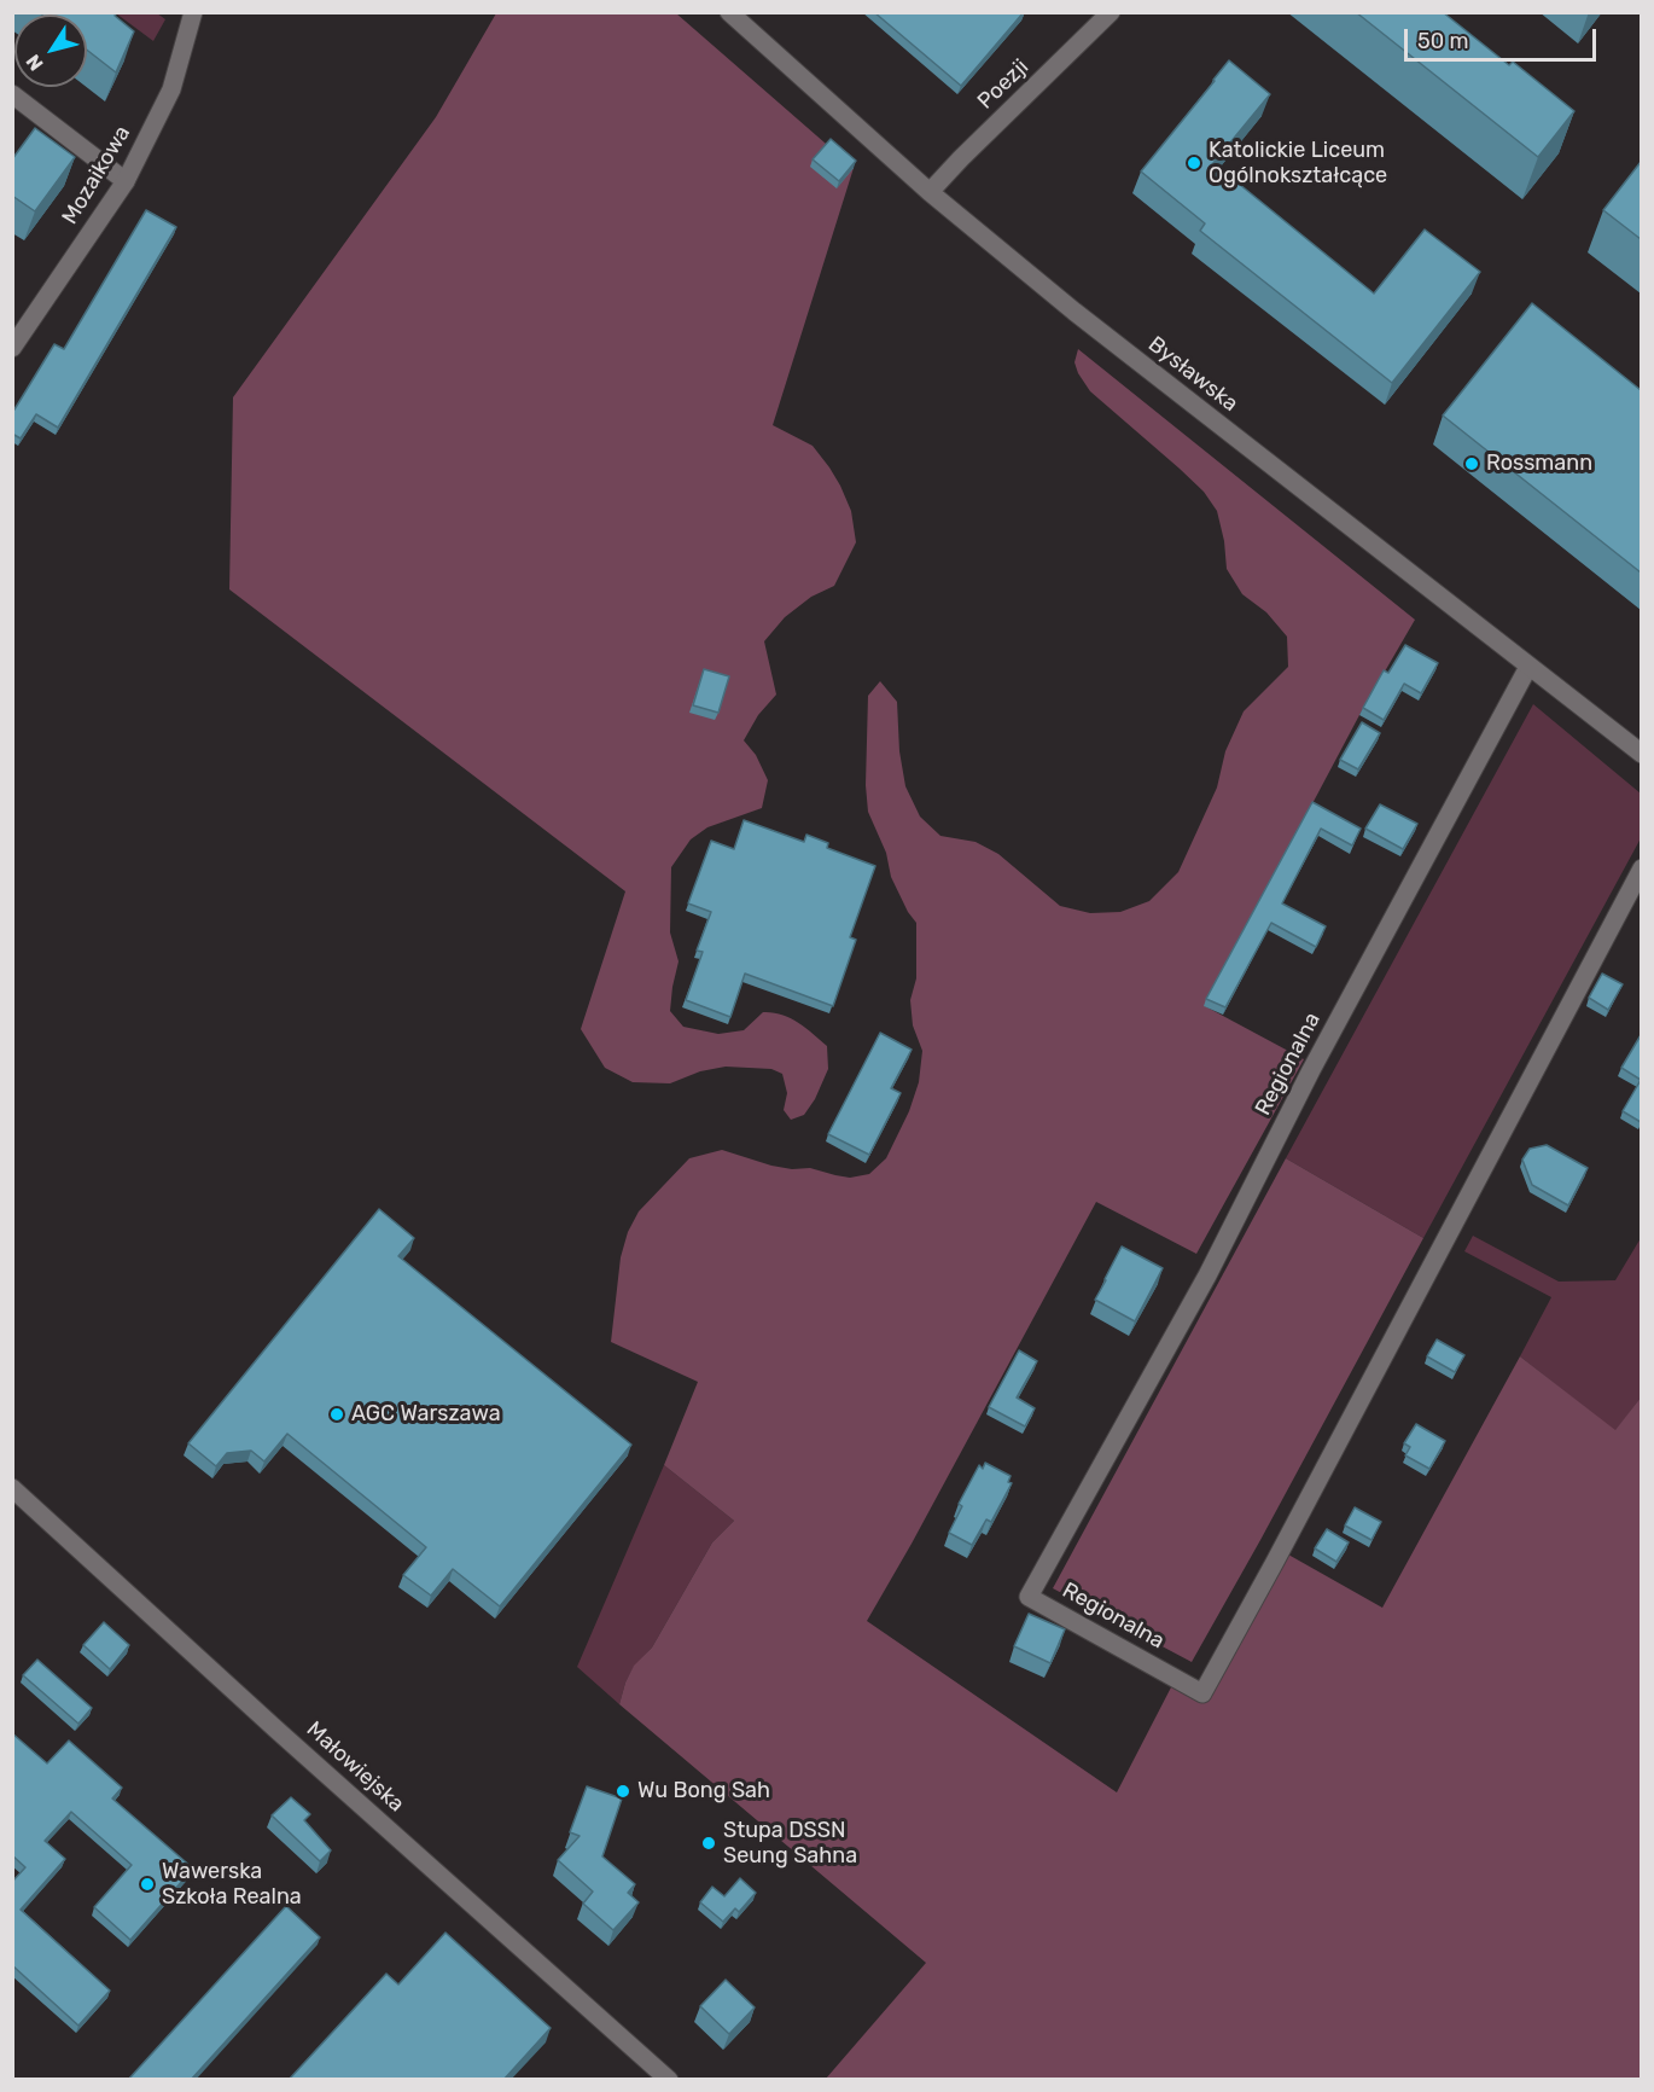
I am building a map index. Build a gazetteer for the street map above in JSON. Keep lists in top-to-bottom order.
{
  "streets": {
    "street": [
      "Poezji",
      "Mozaikowa",
      "Bysławska",
      "Regionalna",
      "Małowiejska"
    ]
  },
  "crossings": [
    ["Poezji", "Bysławska"],
    ["Bysławska", "Regionalna"]
  ],
  "places": [
    "Katolickie Liceum Ogólnokształcące",
    "Rossmann",
    "AGC Warszawa",
    "Wu Bong Sah",
    "Stupa DSSN Seung Sahna",
    "Wawerska Szkoła Realna"
  ],
  "scale_bar": "50 m",
  "north": "bottom left"
}
